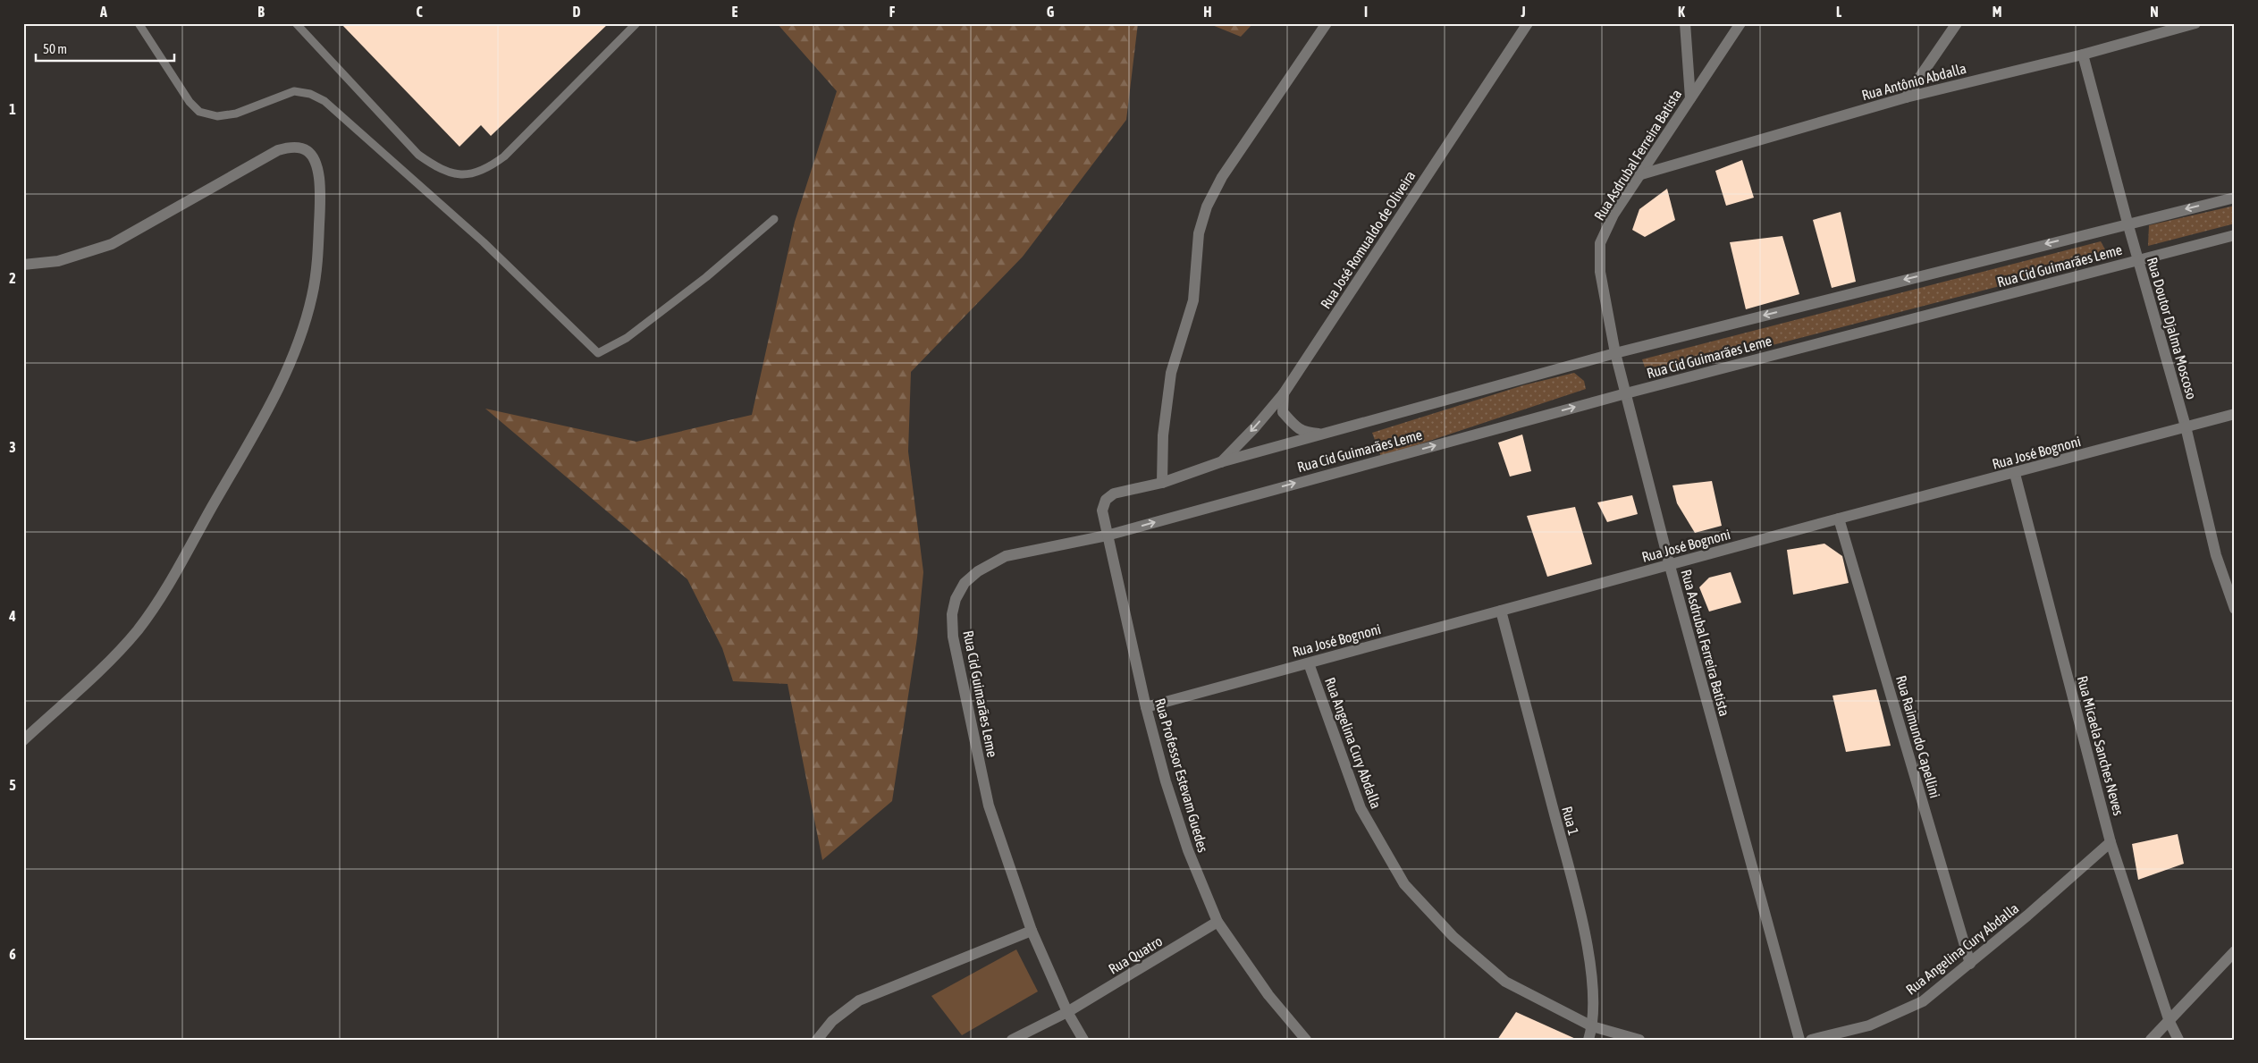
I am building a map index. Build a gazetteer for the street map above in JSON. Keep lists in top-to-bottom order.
{
  "streets": {
    "street": [
      "Rua Antônio Abdalla",
      "Rua Asdrubal Ferreira Batista",
      "Rua José Romualdo de Oliveira",
      "Rua Cid Guimarães Leme",
      "Rua Doutor Djalma Moscoso",
      "Rua José Bognoni",
      "Rua Raimundo Capellini",
      "Rua Angelina Cury Abdalla",
      "Rua Micaela Sanches Neves",
      "Rua Professor Estevam Guedes",
      "Rua 1",
      "Rua Quatro"
    ]
  },
  "crossings": [
    ["Rua Antônio Abdalla", "Rua Asdrubal Ferreira Batista"],
    ["Rua Antônio Abdalla", "Rua Doutor Djalma Moscoso"],
    ["Rua Asdrubal Ferreira Batista", "Rua Cid Guimarães Leme"],
    ["Rua Asdrubal Ferreira Batista", "Rua José Bognoni"],
    ["Rua José Romualdo de Oliveira", "Rua Cid Guimarães Leme"],
    ["Rua Cid Guimarães Leme", "Rua Doutor Djalma Moscoso"],
    ["Rua Cid Guimarães Leme", "Rua Professor Estevam Guedes"],
    ["Rua Cid Guimarães Leme", "Rua Quatro"],
    ["Rua Doutor Djalma Moscoso", "Rua José Bognoni"],
    ["Rua José Bognoni", "Rua Raimundo Capellini"],
    ["Rua José Bognoni", "Rua Angelina Cury Abdalla"],
    ["Rua José Bognoni", "Rua Micaela Sanches Neves"],
    ["Rua José Bognoni", "Rua Professor Estevam Guedes"],
    ["Rua José Bognoni", "Rua 1"],
    ["Rua Raimundo Capellini", "Rua Angelina Cury Abdalla"],
    ["Rua Angelina Cury Abdalla", "Rua Micaela Sanches Neves"],
    ["Rua Angelina Cury Abdalla", "Rua 1"],
    ["Rua Professor Estevam Guedes", "Rua Quatro"]
  ],
  "scale_bar": "50 m",
  "grid": {
    "columns": [
      "A",
      "B",
      "C",
      "D",
      "E",
      "F",
      "G",
      "H",
      "I",
      "J",
      "K",
      "L",
      "M",
      "N"
    ],
    "rows": [
      "1",
      "2",
      "3",
      "4",
      "5",
      "6"
    ]
  }
}
